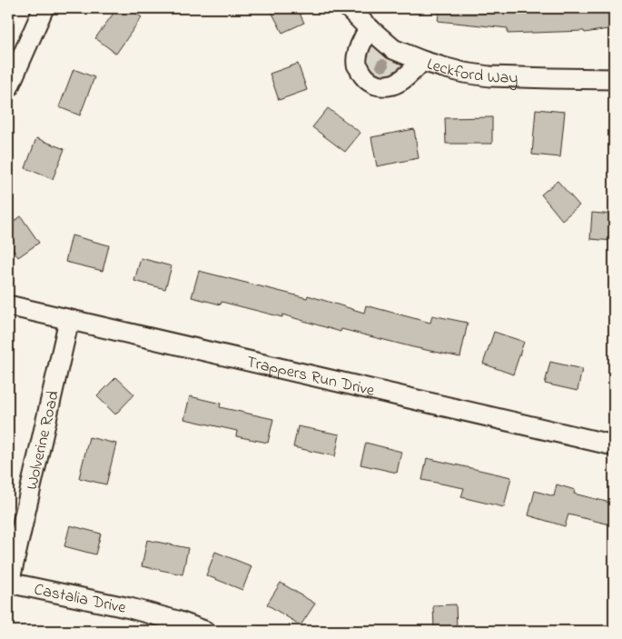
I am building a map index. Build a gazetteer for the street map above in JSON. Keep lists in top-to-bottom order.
{
  "streets": {
    "street": [
      "Leckford Way",
      "Trappers Run Drive",
      "Wolverine Road",
      "Castalia Drive"
    ]
  },
  "crossings": [
    ["Trappers Run Drive", "Wolverine Road"],
    ["Wolverine Road", "Castalia Drive"]
  ]
}
